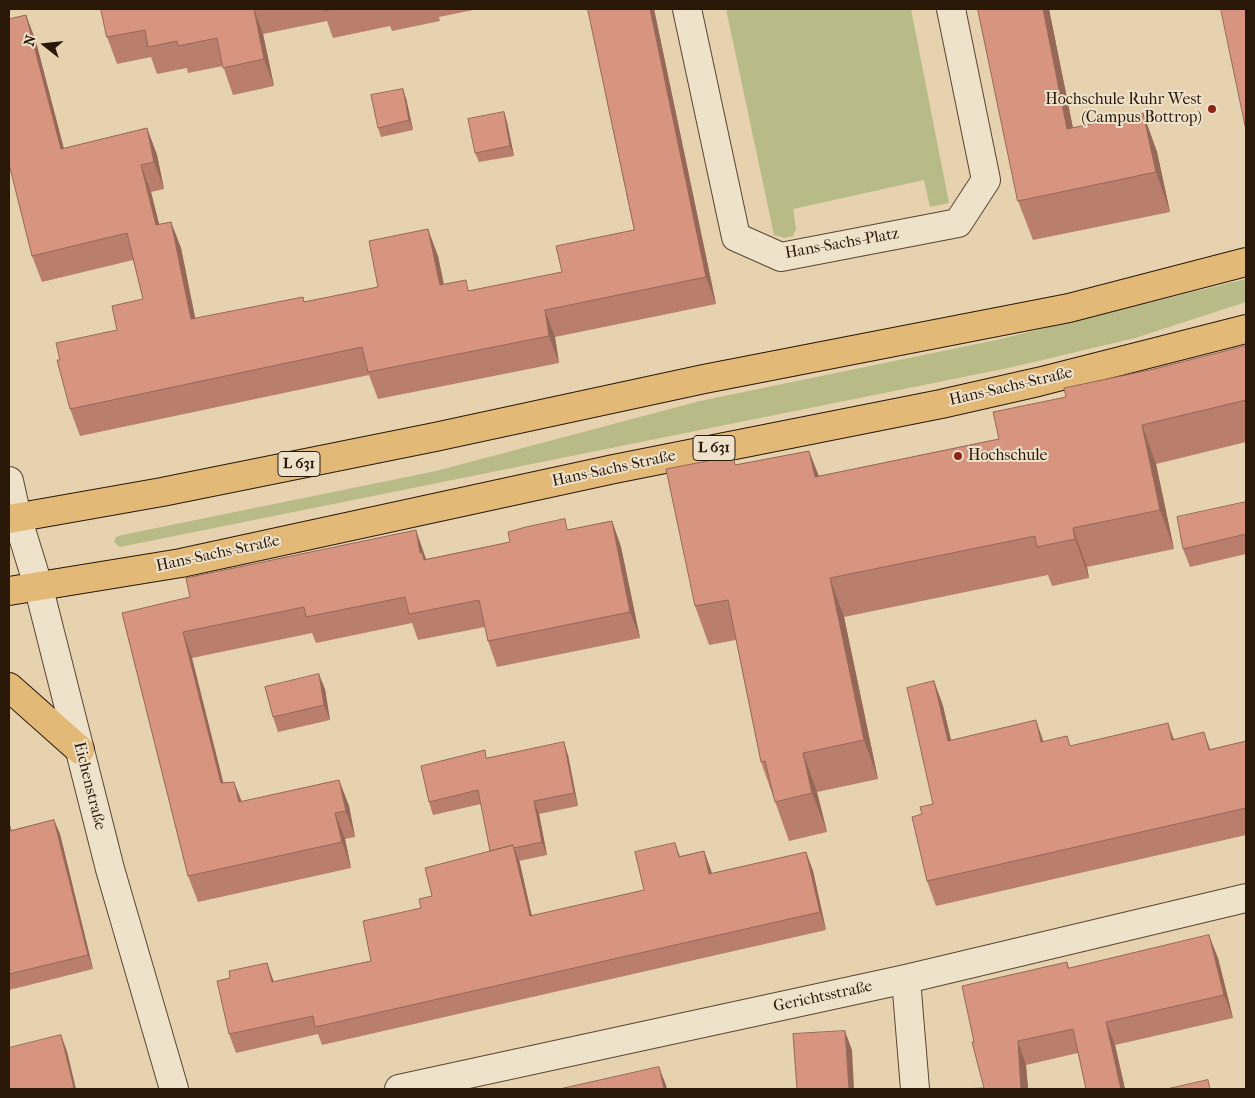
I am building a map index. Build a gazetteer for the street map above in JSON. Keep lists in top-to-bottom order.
{
  "streets": {
    "main road": ["Hans-Sachs-Straße", "L 631"],
    "street": ["Hans-Sachs-Platz", "Eichenstraße", "Gerichtsstraße"]
  },
  "crossings": [
    ["Hans-Sachs-Straße", "Eichenstraße"],
    ["L 631", "Eichenstraße"]
  ],
  "places": ["Hochschule Ruhr West (Campus Bottrop)", "Hochschule"],
  "north": "left"
}
